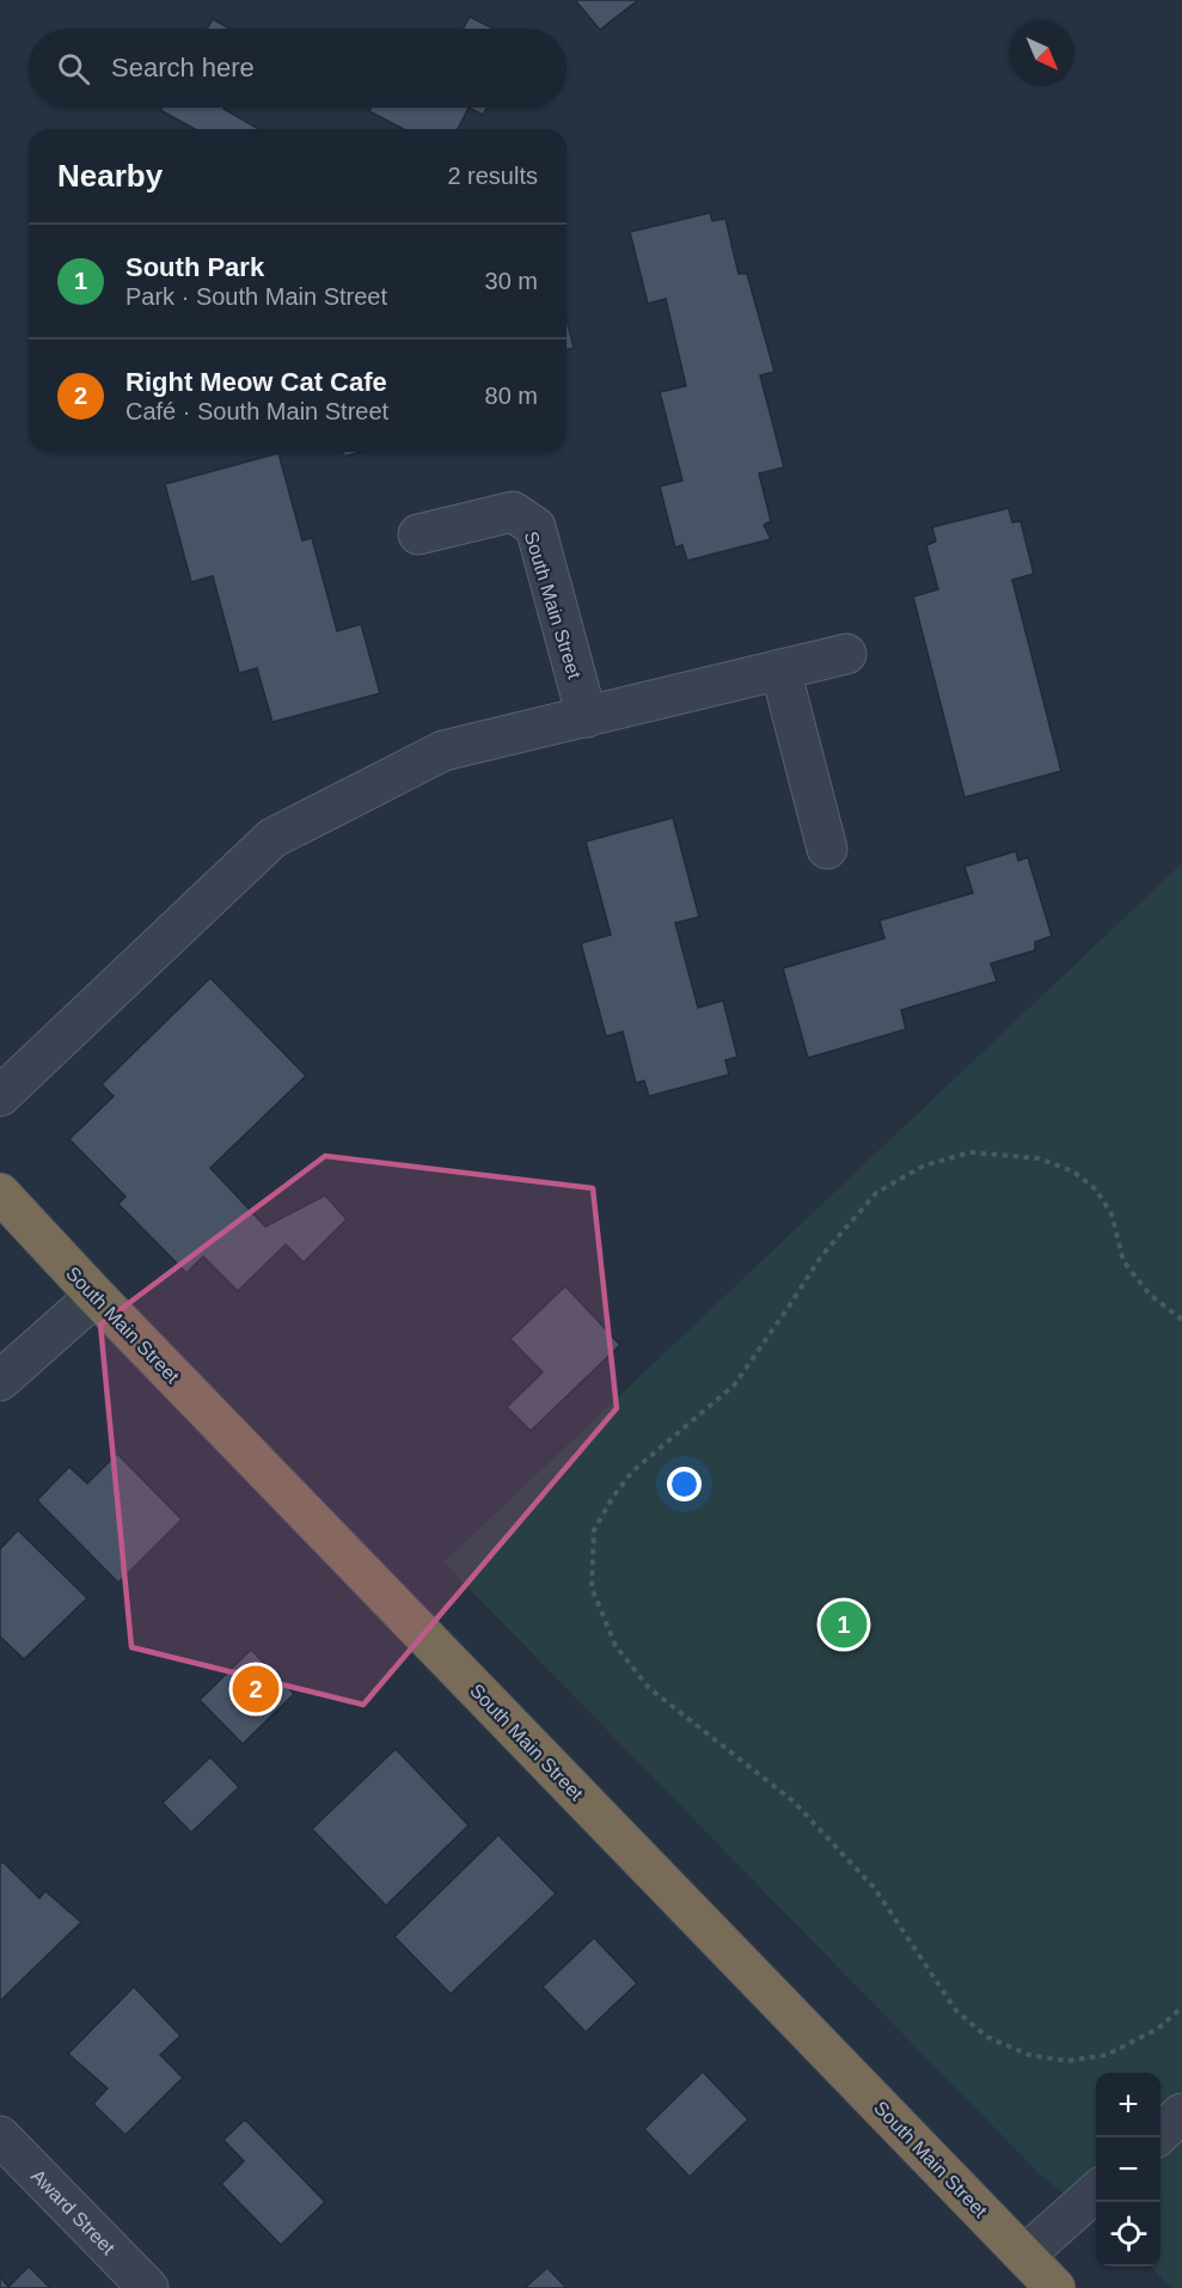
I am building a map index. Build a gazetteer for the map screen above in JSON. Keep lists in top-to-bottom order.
{
  "streets": {
    "highway": ["South Main Street"],
    "street": ["Award Street"]
  },
  "north": "bottom right",
  "page": {
    "search": "Search here",
    "heading": ["Nearby", "2 results"],
    "list": [
      {
        "mark": "1",
        "name": "South Park",
        "note": "Park · South Main Street",
        "value": "30 m"
      },
      {
        "mark": "2",
        "name": "Right Meow Cat Cafe",
        "note": "Café · South Main Street",
        "value": "80 m"
      }
    ],
    "pins": ["1", "2"],
    "map_buttons": ["+", "−"]
  }
}
